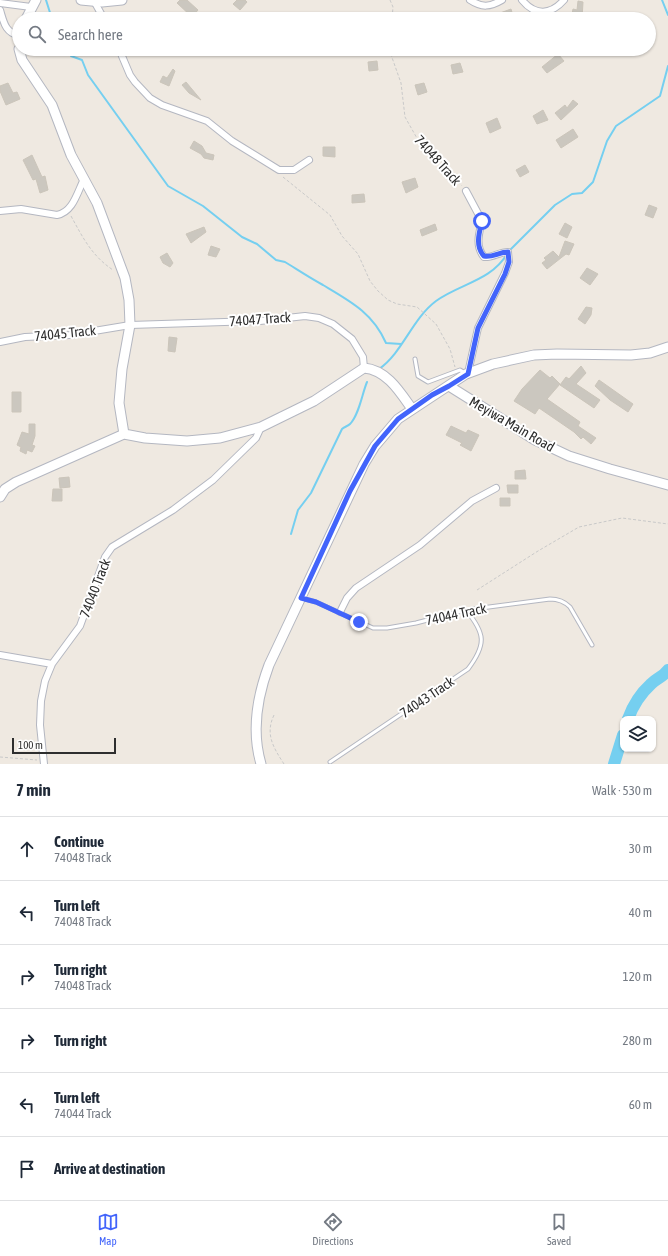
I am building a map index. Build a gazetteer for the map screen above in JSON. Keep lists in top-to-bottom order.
{
  "streets": {
    "street": [
      "74048 Track",
      "74047 Track",
      "74045 Track",
      "Meyiwa Main Road",
      "74040 Track"
    ],
    "lane": ["74044 Track", "74043 Track"]
  },
  "crossings": [
    ["74047 Track", "74045 Track"],
    ["74044 Track", "74043 Track"]
  ],
  "scale_bar": "100 m",
  "page": {
    "search": "Search here",
    "scale": "100 m",
    "heading": ["7 min", "Walk · 530 m"],
    "list": [
      ["Continue", "74048 Track", "30 m"],
      ["Turn left", "74048 Track", "40 m"],
      ["Turn right", "74048 Track", "120 m"],
      ["Turn right", "280 m"],
      ["Turn left", "74044 Track", "60 m"],
      "Arrive at destination"
    ],
    "nav": ["Map", "Directions", "Saved"]
  }
}
